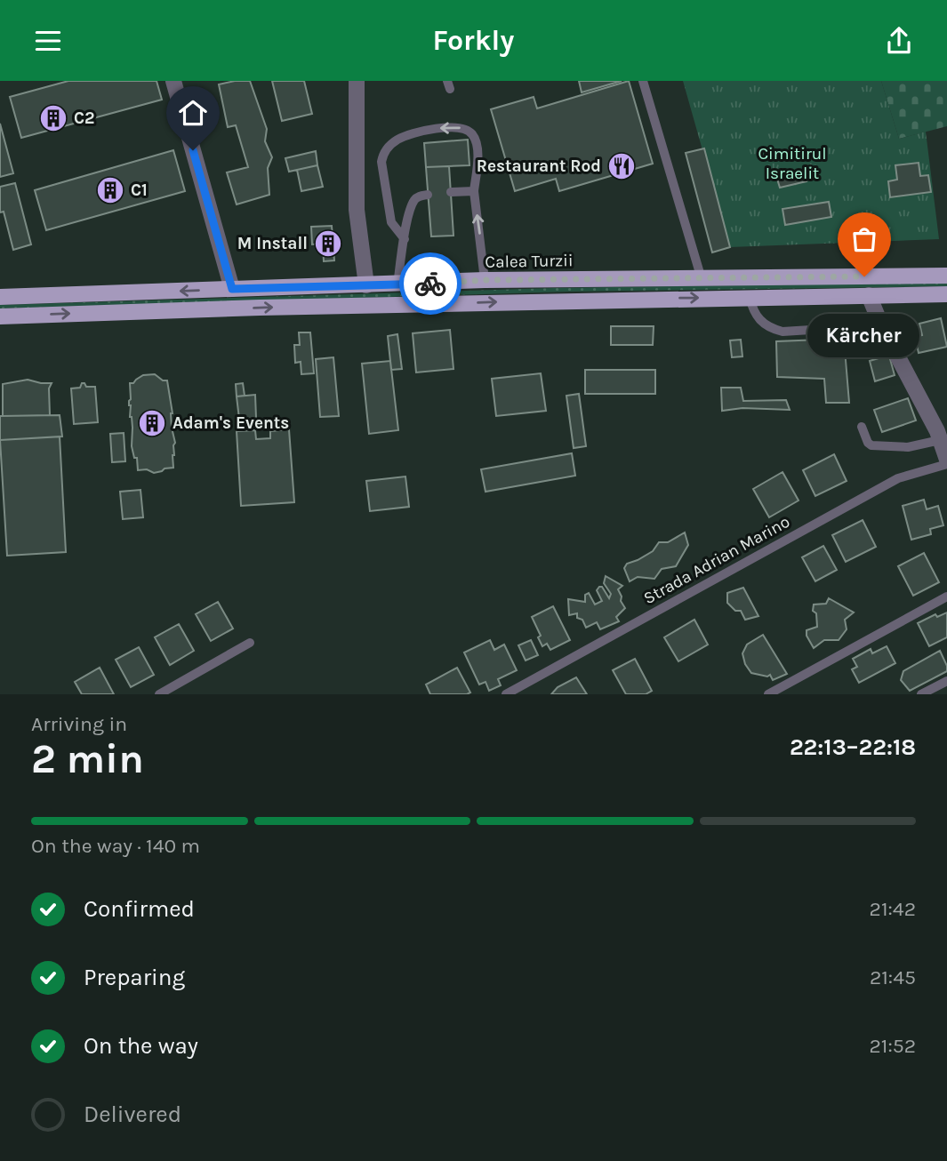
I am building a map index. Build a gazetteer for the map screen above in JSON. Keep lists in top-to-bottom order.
{
  "streets": {
    "main road": ["Calea Turzii"],
    "lane": ["Strada Adrian Marino"]
  },
  "parks": ["Cimitirul Israelit"],
  "places": {
    "building": [
      "C2",
      "C1",
      "M Install",
      "Adam's Events"
    ],
    "restaurant": ["Restaurant Rod"],
    "other": ["Kärcher"]
  },
  "page": {
    "header": "Forkly",
    "bubble": "Kärcher",
    "heading": ["2 min", "Arriving in", "22:13–22:18"],
    "bar": "On the way · 140 m",
    "list": [
      ["Confirmed", "21:42"],
      ["Preparing", "21:45"],
      ["On the way", "21:52"],
      "Delivered"
    ]
  }
}
